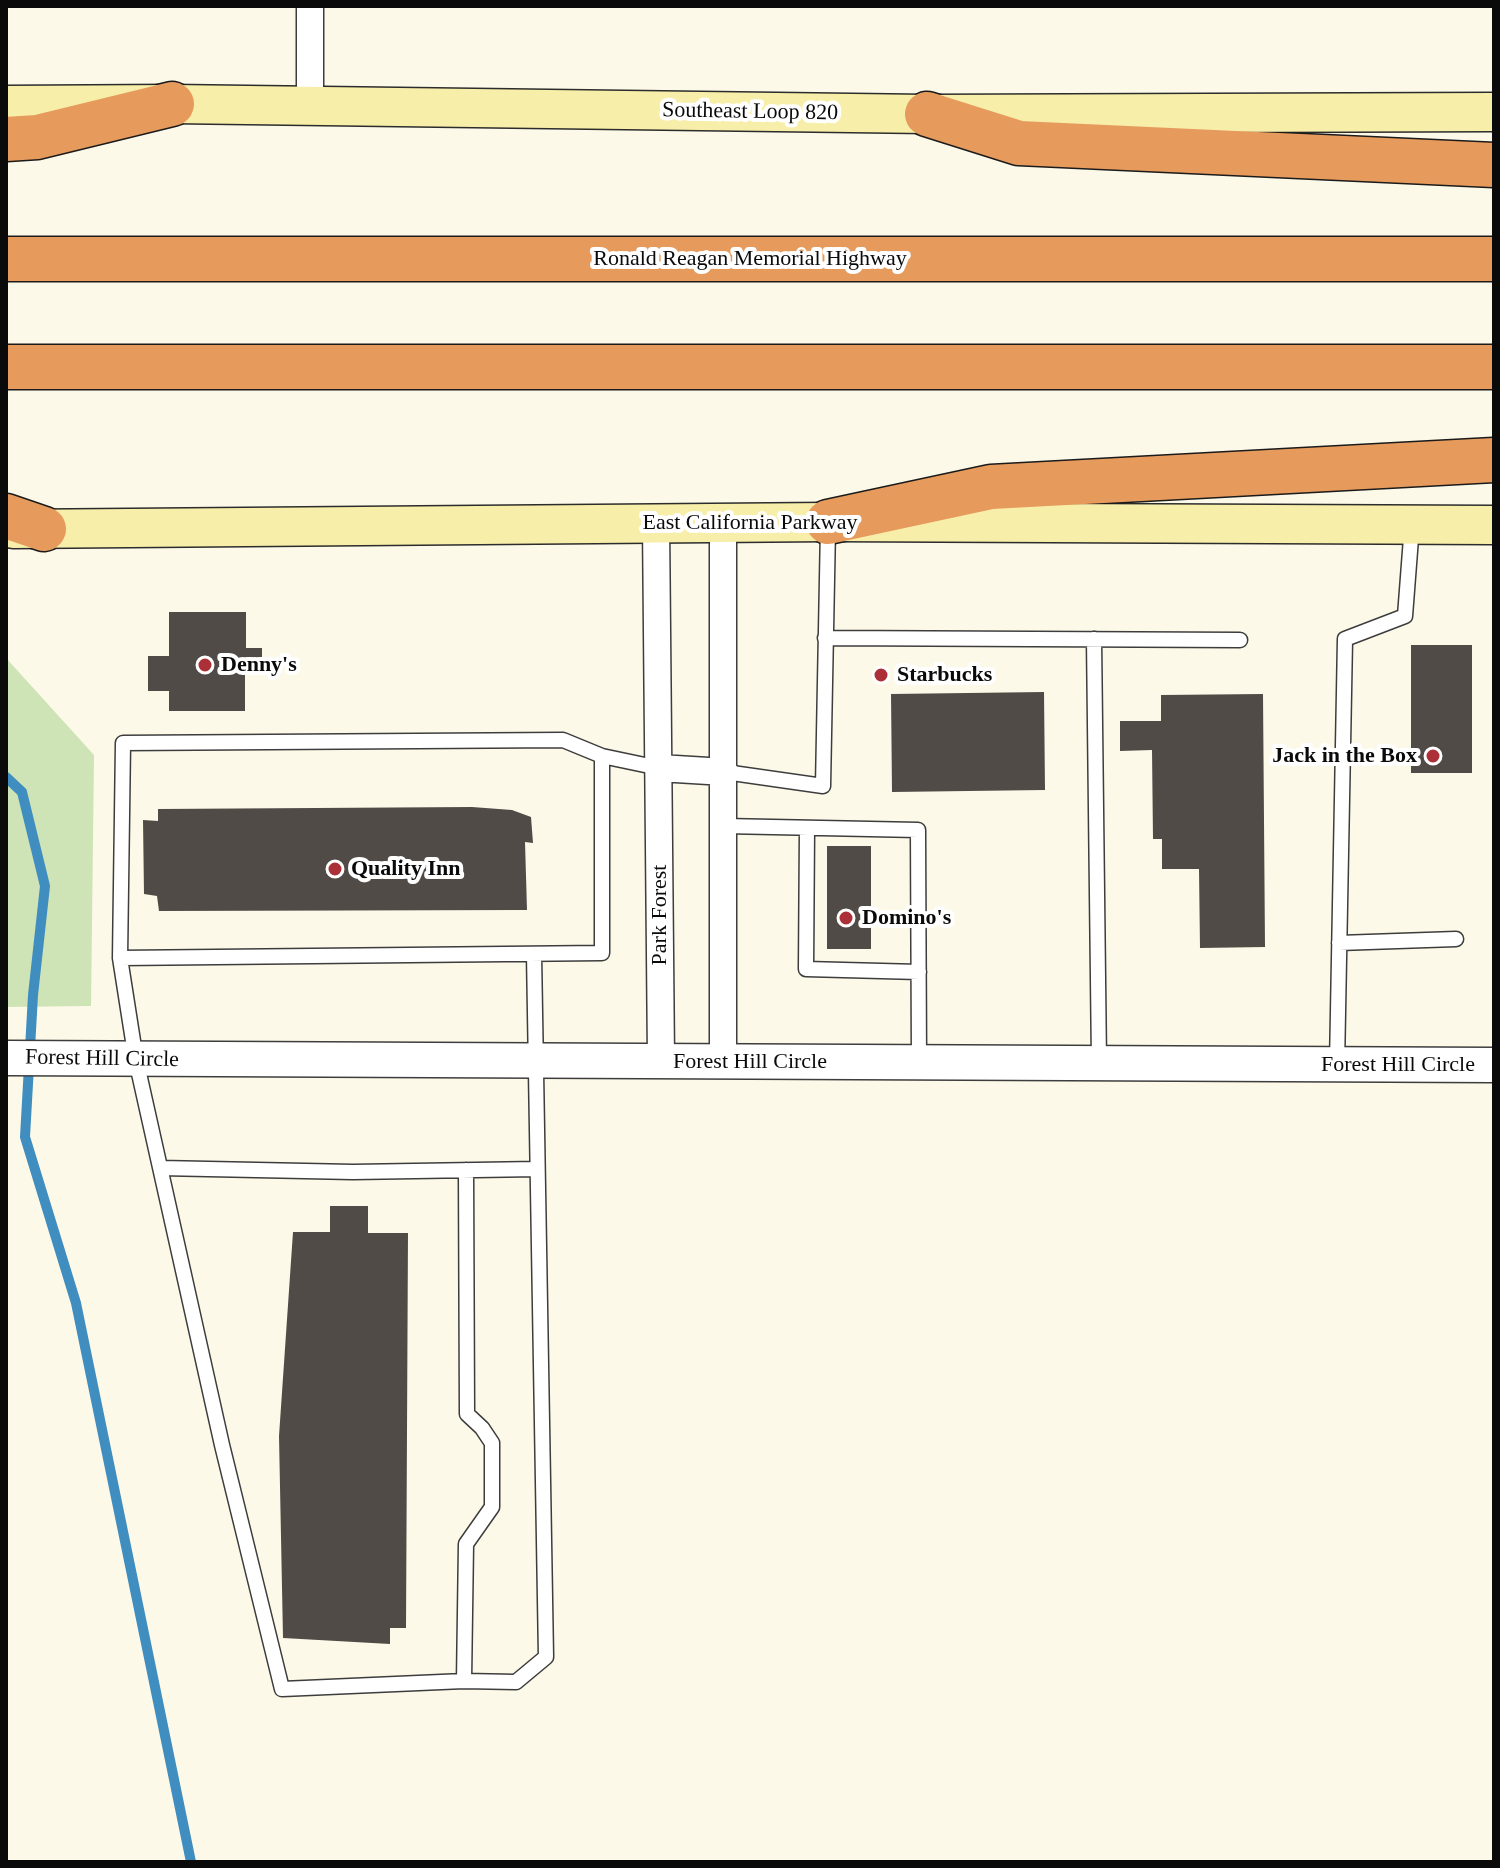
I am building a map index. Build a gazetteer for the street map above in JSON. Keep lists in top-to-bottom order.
{
  "streets": {
    "highway": ["Ronald Reagan Memorial Highway"],
    "main road": ["Southeast Loop 820", "East California Parkway"],
    "street": ["Park Forest", "Forest Hill Circle"]
  },
  "crossings": [
    ["East California Parkway", "Park Forest"],
    ["Park Forest", "Forest Hill Circle"]
  ],
  "places": [
    "Denny's",
    "Starbucks",
    "Jack in the Box",
    "Quality Inn",
    "Domino's"
  ]
}
